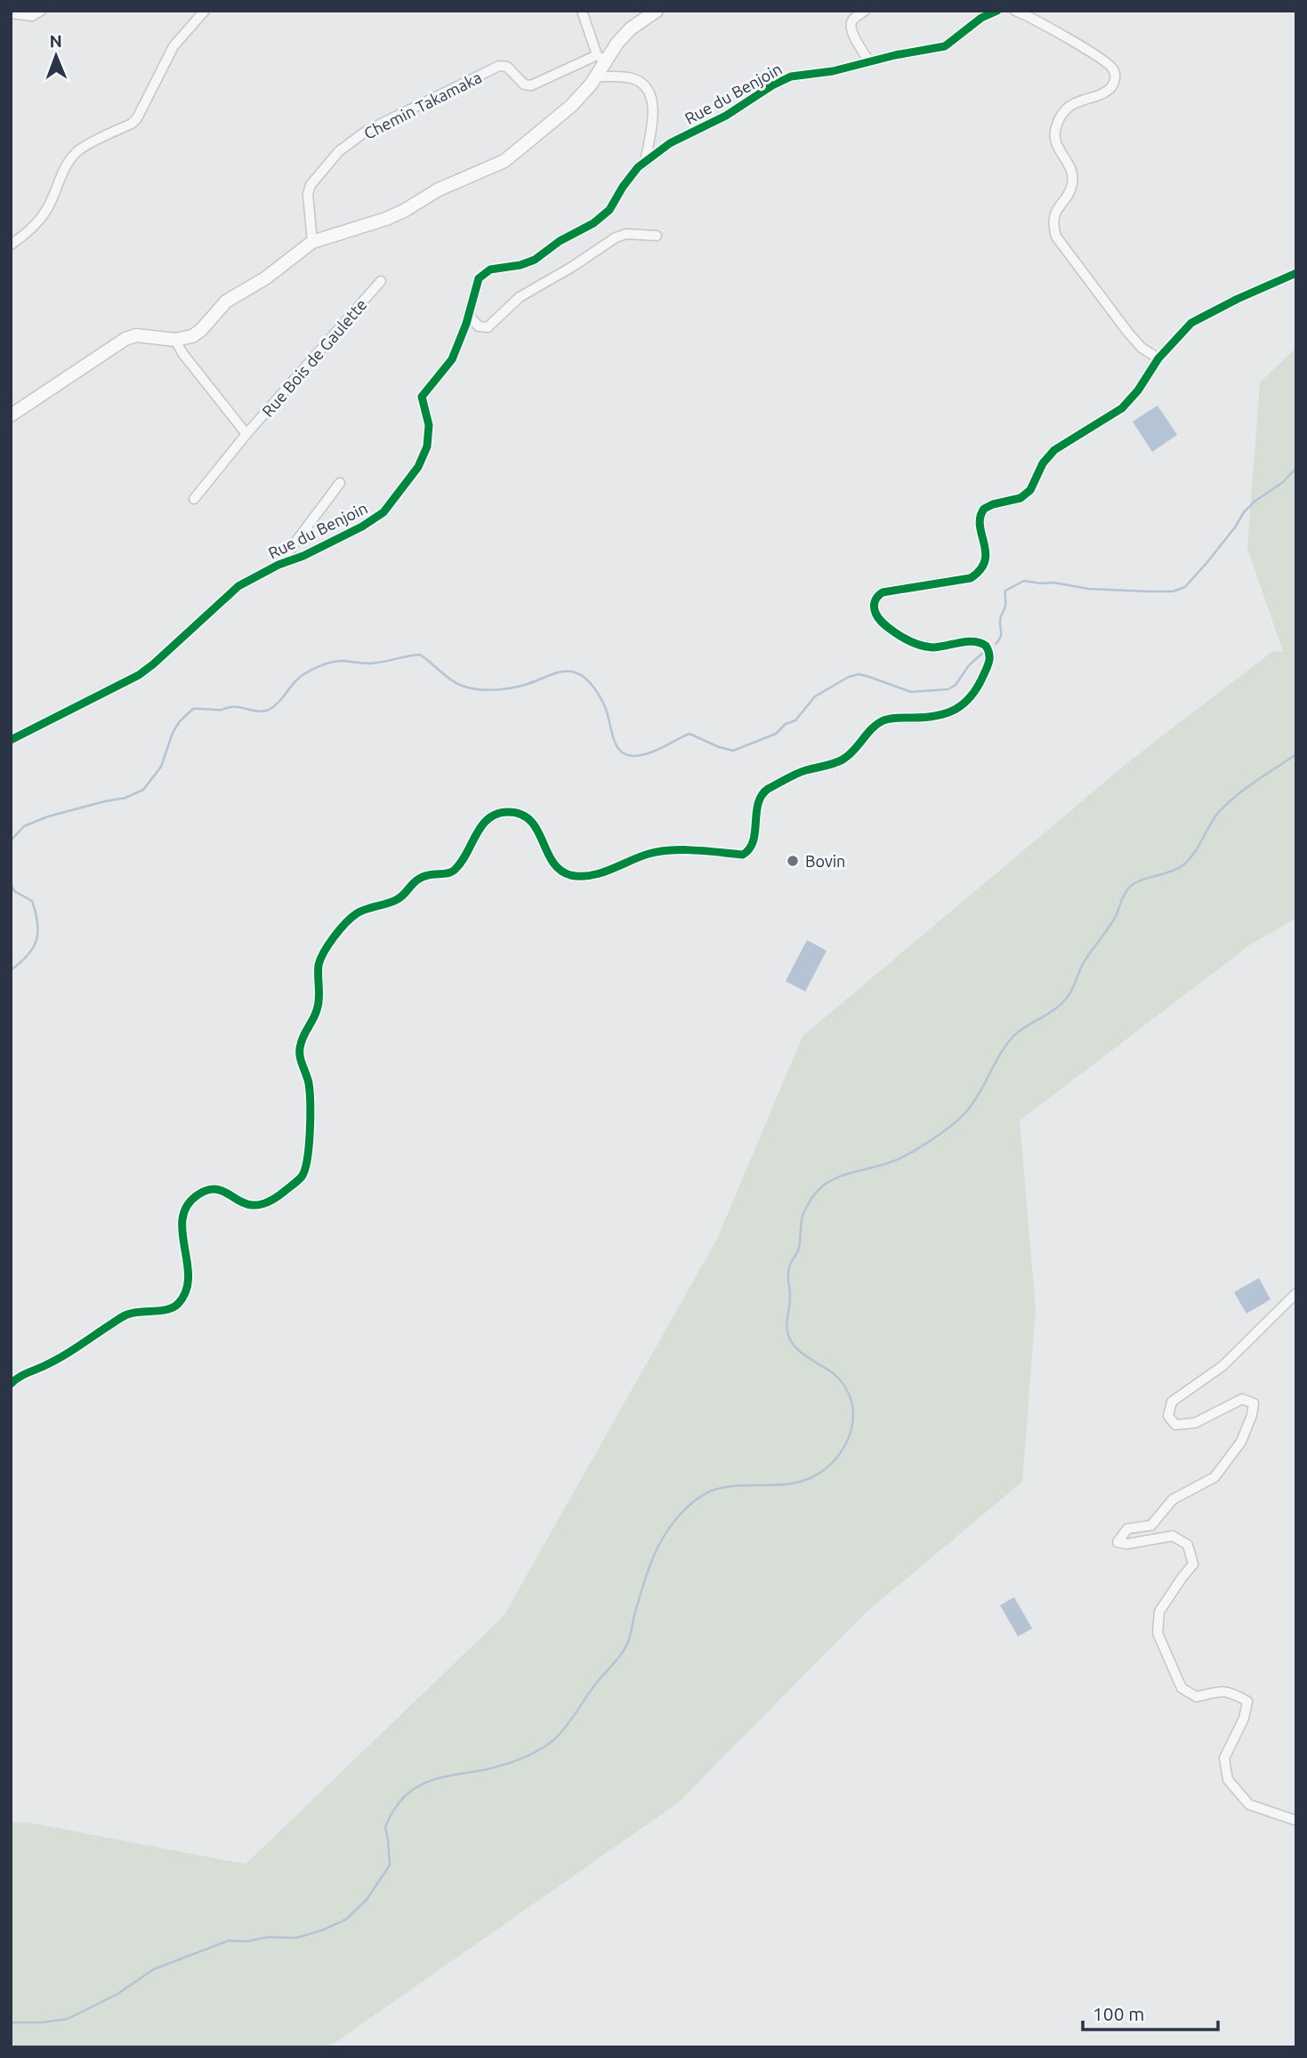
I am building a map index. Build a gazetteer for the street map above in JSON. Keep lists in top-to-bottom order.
{
  "streets": {
    "street": ["Rue du Benjoin", "Chemin Takamaka", "Rue Bois de Gaulette"]
  },
  "places": ["Bovin"],
  "scale_bar": "100 m",
  "north": "top"
}
